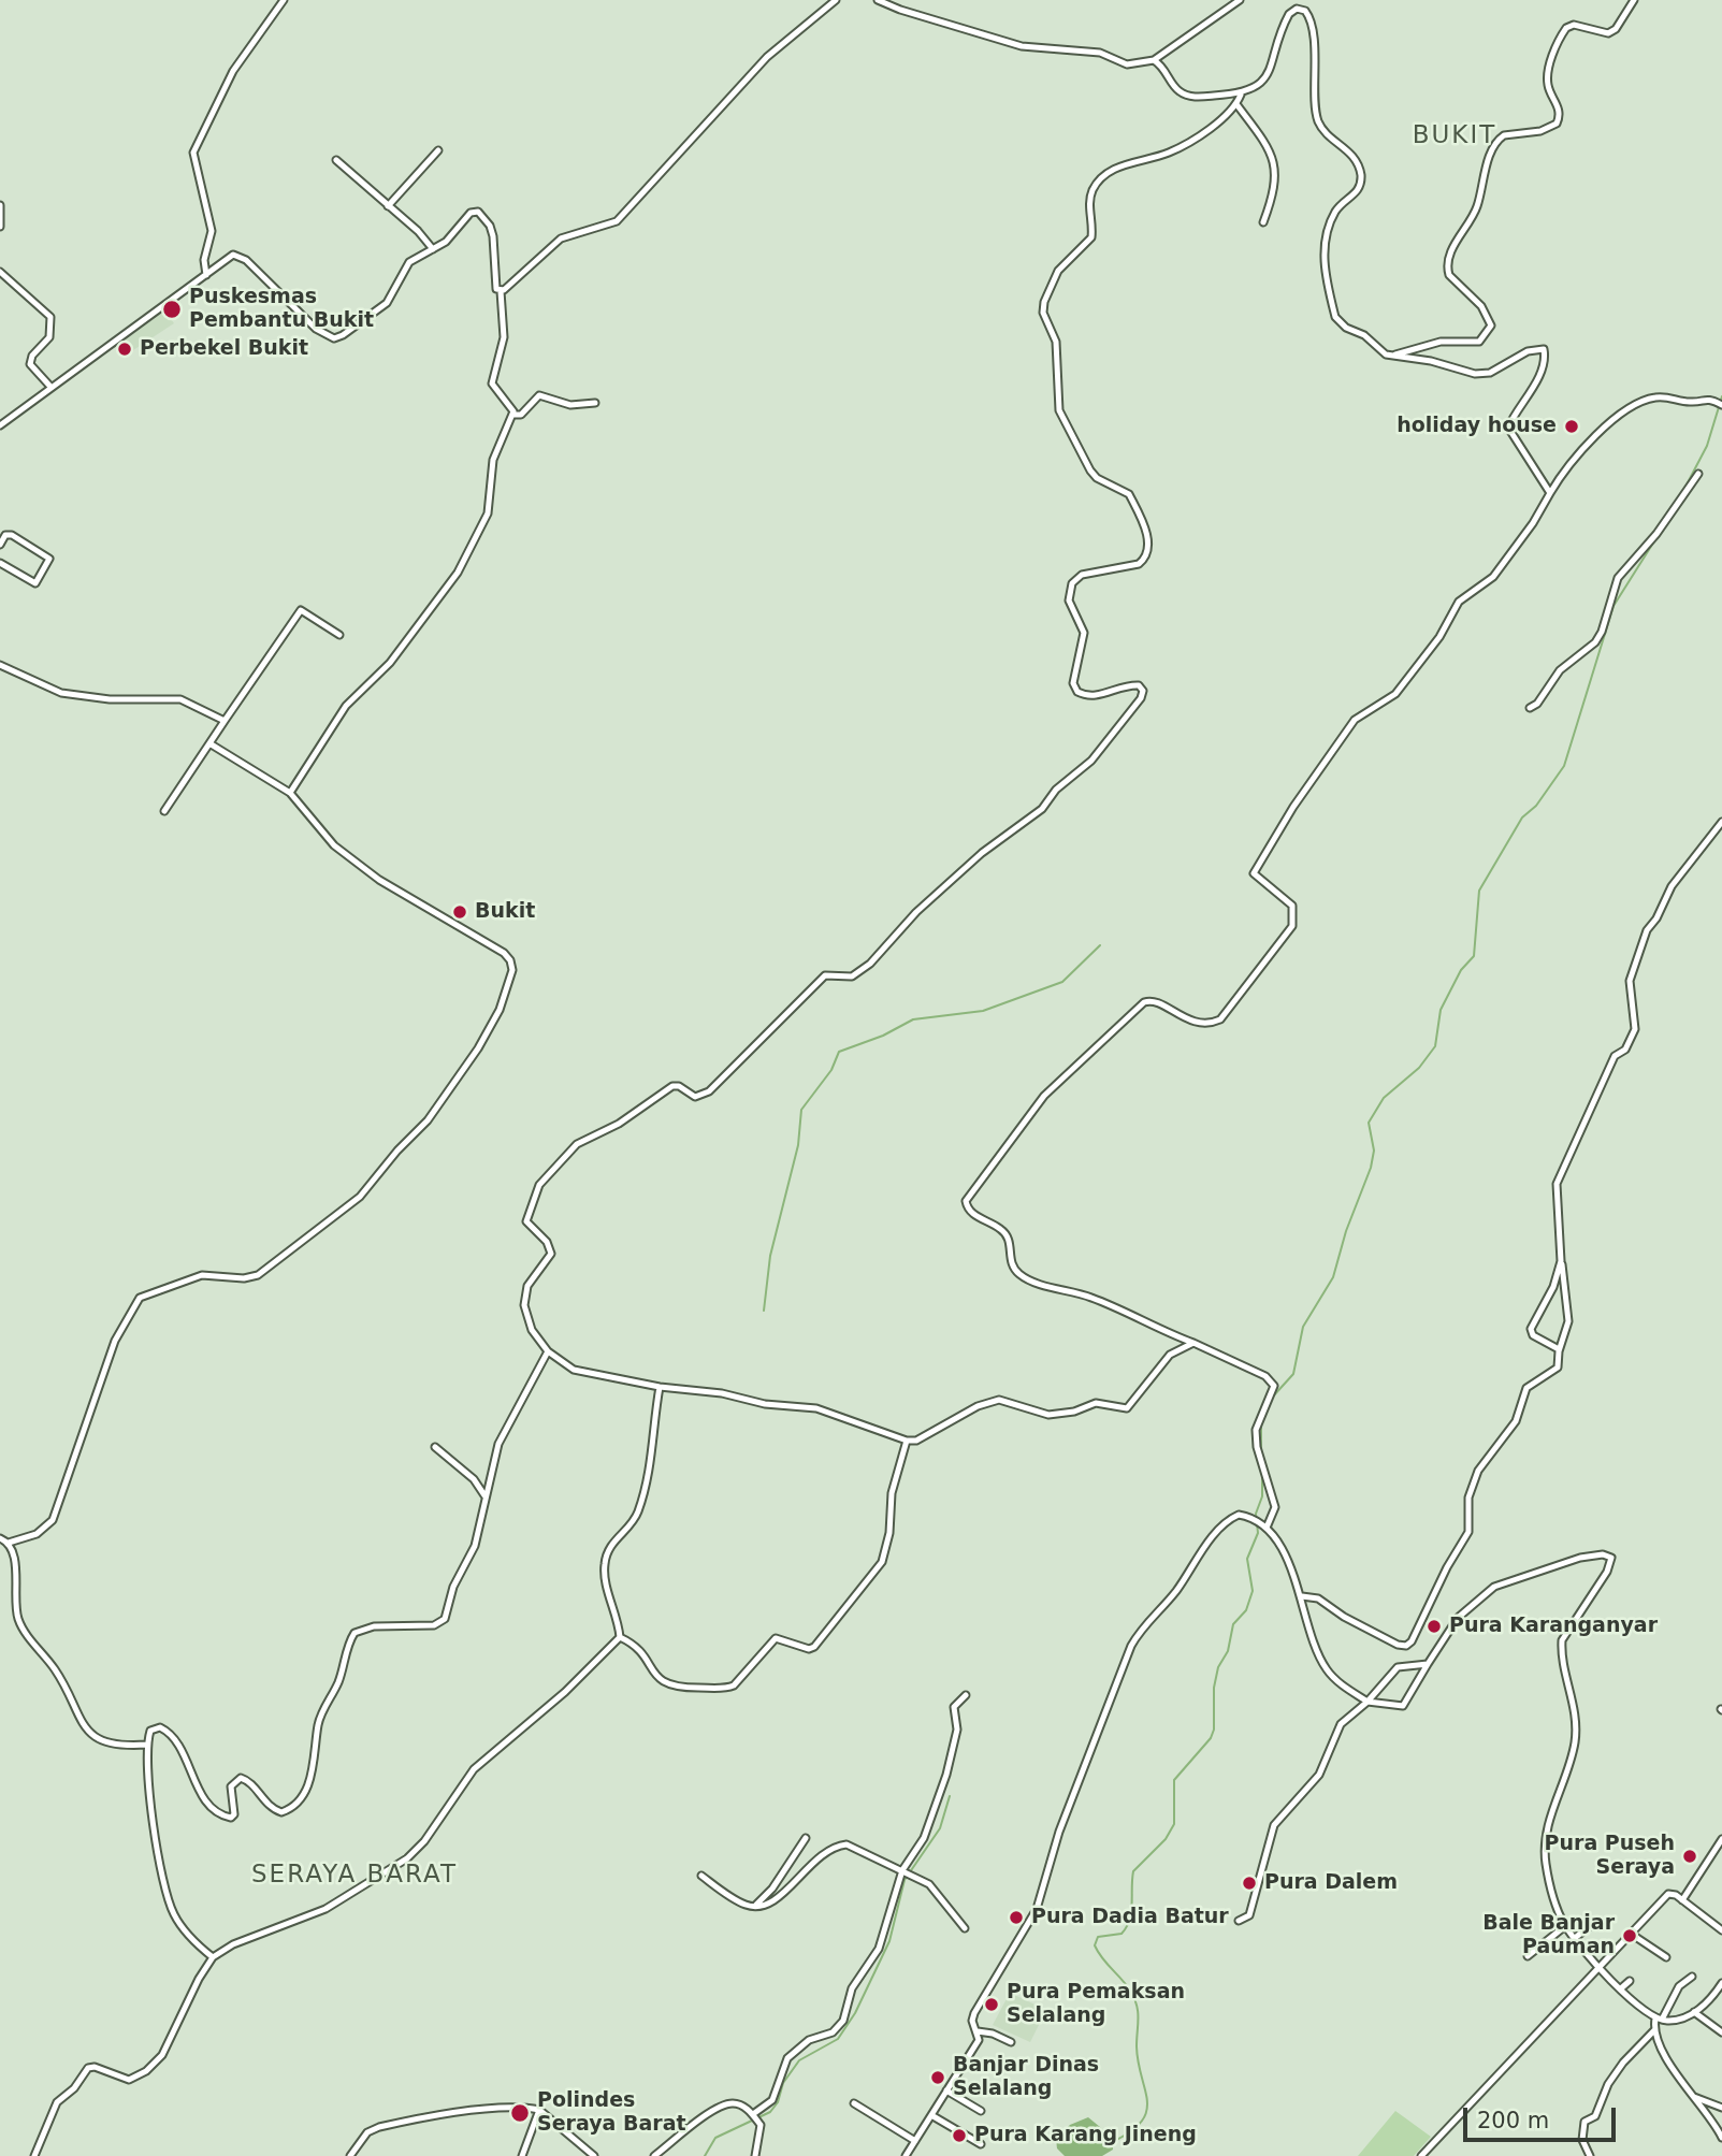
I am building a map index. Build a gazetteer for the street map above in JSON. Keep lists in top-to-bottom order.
{
  "districts": ["BUKIT", "SERAYA BARAT"],
  "places": [
    "Puskesmas Pembantu Bukit",
    "Perbekel Bukit",
    "holiday house",
    "Bukit",
    "Pura Karanganyar",
    "Pura Puseh Seraya",
    "Pura Dalem",
    "Pura Dadia Batur",
    "Bale Banjar Pauman",
    "Pura Pemaksan Selalang",
    "Banjar Dinas Selalang",
    "Polindes Seraya Barat",
    "Pura Karang Jineng"
  ],
  "scale_bar": "200 m"
}
